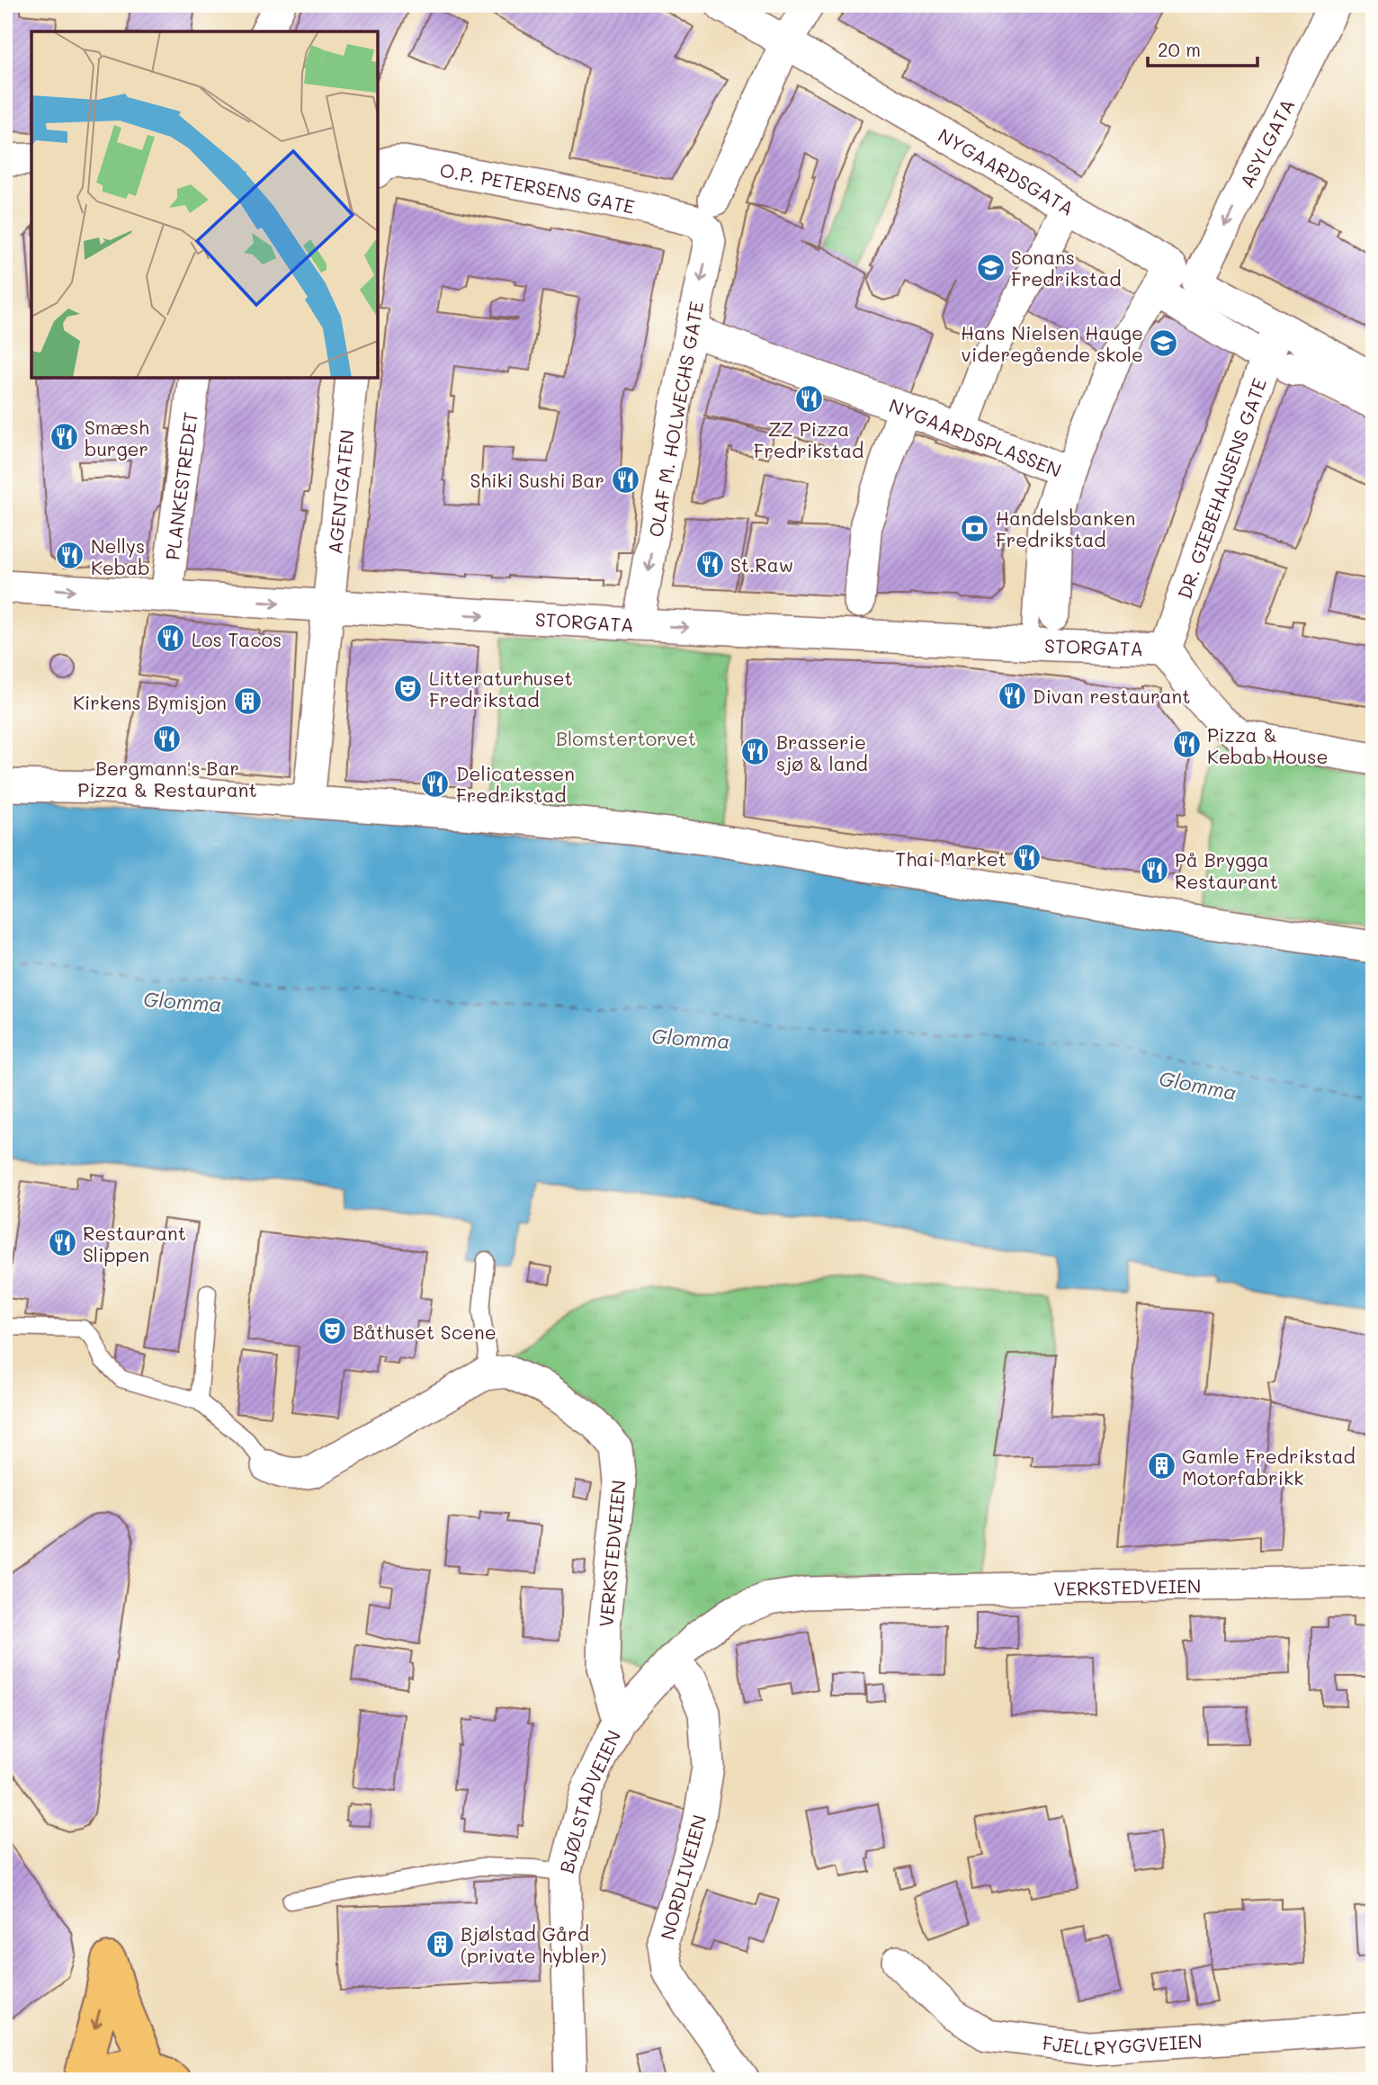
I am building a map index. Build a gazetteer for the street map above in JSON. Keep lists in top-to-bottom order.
{
  "streets": {
    "street": [
      "ASYLGATA",
      "NYGAARDSGATA",
      "O.P. PETERSENS GATE",
      "OLAF M. HOLWECHS GATE",
      "NYGAARDSPLASSEN",
      "PLANKESTREDET",
      "DR. GIEBEHAUSENS GATE",
      "AGENTGATEN",
      "STORGATA",
      "VERKSTEDVEIEN",
      "BJØLSTADVEIEN",
      "NORDLIVEIEN",
      "FJELLRYGGVEIEN"
    ]
  },
  "crossings": [
    ["ASYLGATA", "DR. GIEBEHAUSENS GATE"],
    ["NYGAARDSGATA", "NYGAARDSPLASSEN"],
    ["O.P. PETERSENS GATE", "OLAF M. HOLWECHS GATE"],
    ["OLAF M. HOLWECHS GATE", "NYGAARDSPLASSEN"],
    ["OLAF M. HOLWECHS GATE", "STORGATA"],
    ["PLANKESTREDET", "STORGATA"],
    ["DR. GIEBEHAUSENS GATE", "STORGATA"],
    ["AGENTGATEN", "STORGATA"],
    ["VERKSTEDVEIEN", "BJØLSTADVEIEN"],
    ["BJØLSTADVEIEN", "NORDLIVEIEN"]
  ],
  "water": ["Glomma"],
  "parks": ["Blomstertorvet"],
  "places": {
    "school or university": ["Sonans Fredrikstad", "Hans Nielsen Hauge videregående skole"],
    "restaurant": [
      "ZZ Pizza Fredrikstad",
      "Smæsh burger",
      "Shiki Sushi Bar",
      "Nellys Kebab",
      "St.Raw",
      "Los Tacos",
      "Divan restaurant",
      "Bergmann's Bar Pizza & Restaurant",
      "Pizza & Kebab House",
      "Brasserie sjø & land",
      "Delicatessen Fredrikstad",
      "Thai Market",
      "På Brygga Restaurant",
      "Restaurant Slippen"
    ],
    "bank": ["Handelsbanken Fredrikstad"],
    "theatre": ["Litteraturhuset Fredrikstad", "Båthuset Scene"],
    "building": ["Kirkens Bymisjon", "Gamle Fredrikstad Motorfabrikk", "Bjølstad Gård (private hybler)"]
  },
  "scale_bar": "20 m"
}
